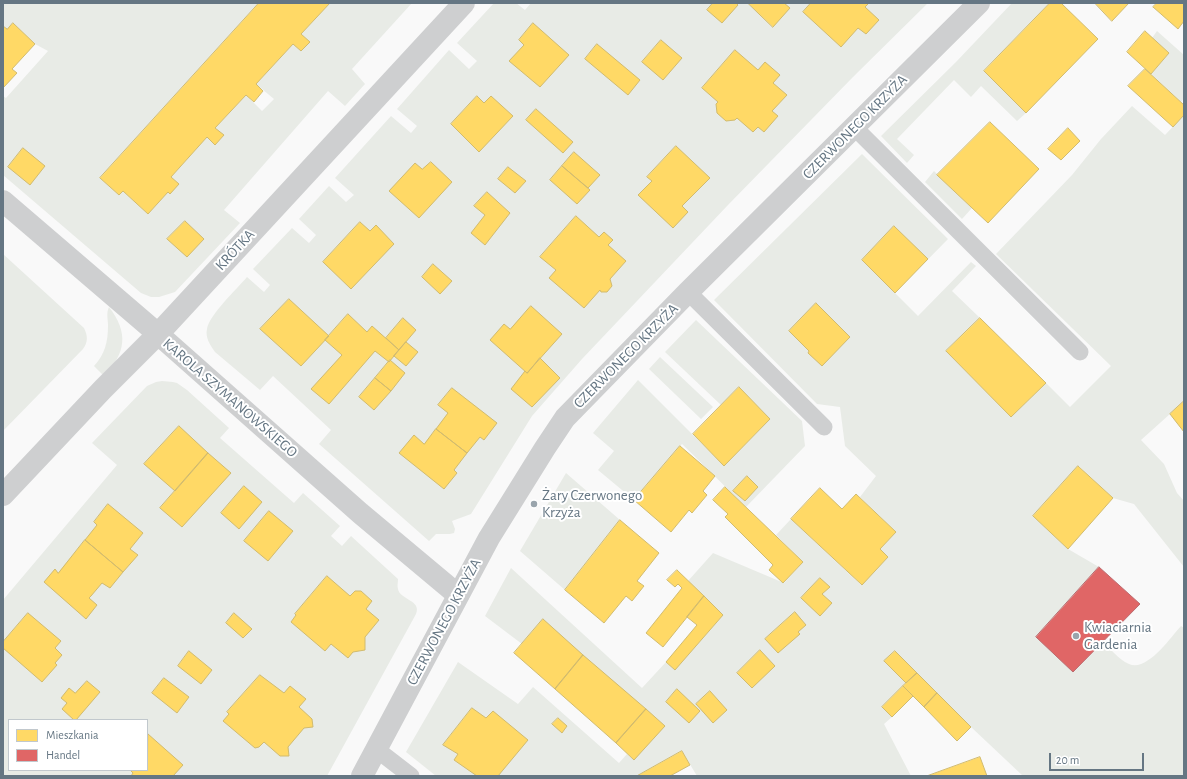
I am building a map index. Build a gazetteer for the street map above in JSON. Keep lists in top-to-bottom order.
{
  "streets": {
    "street": ["CZERWONEGO KRZYŻA", "KRÓTKA", "KAROLA SZYMANOWSKIEGO"]
  },
  "crossings": [
    ["CZERWONEGO KRZYŻA", "KAROLA SZYMANOWSKIEGO"],
    ["KRÓTKA", "KAROLA SZYMANOWSKIEGO"]
  ],
  "places": ["Żary Czerwonego Krzyża", "Kwiaciarnia Gardenia"],
  "legend": ["Mieszkania", "Handel"],
  "scale_bar": "20 m"
}
